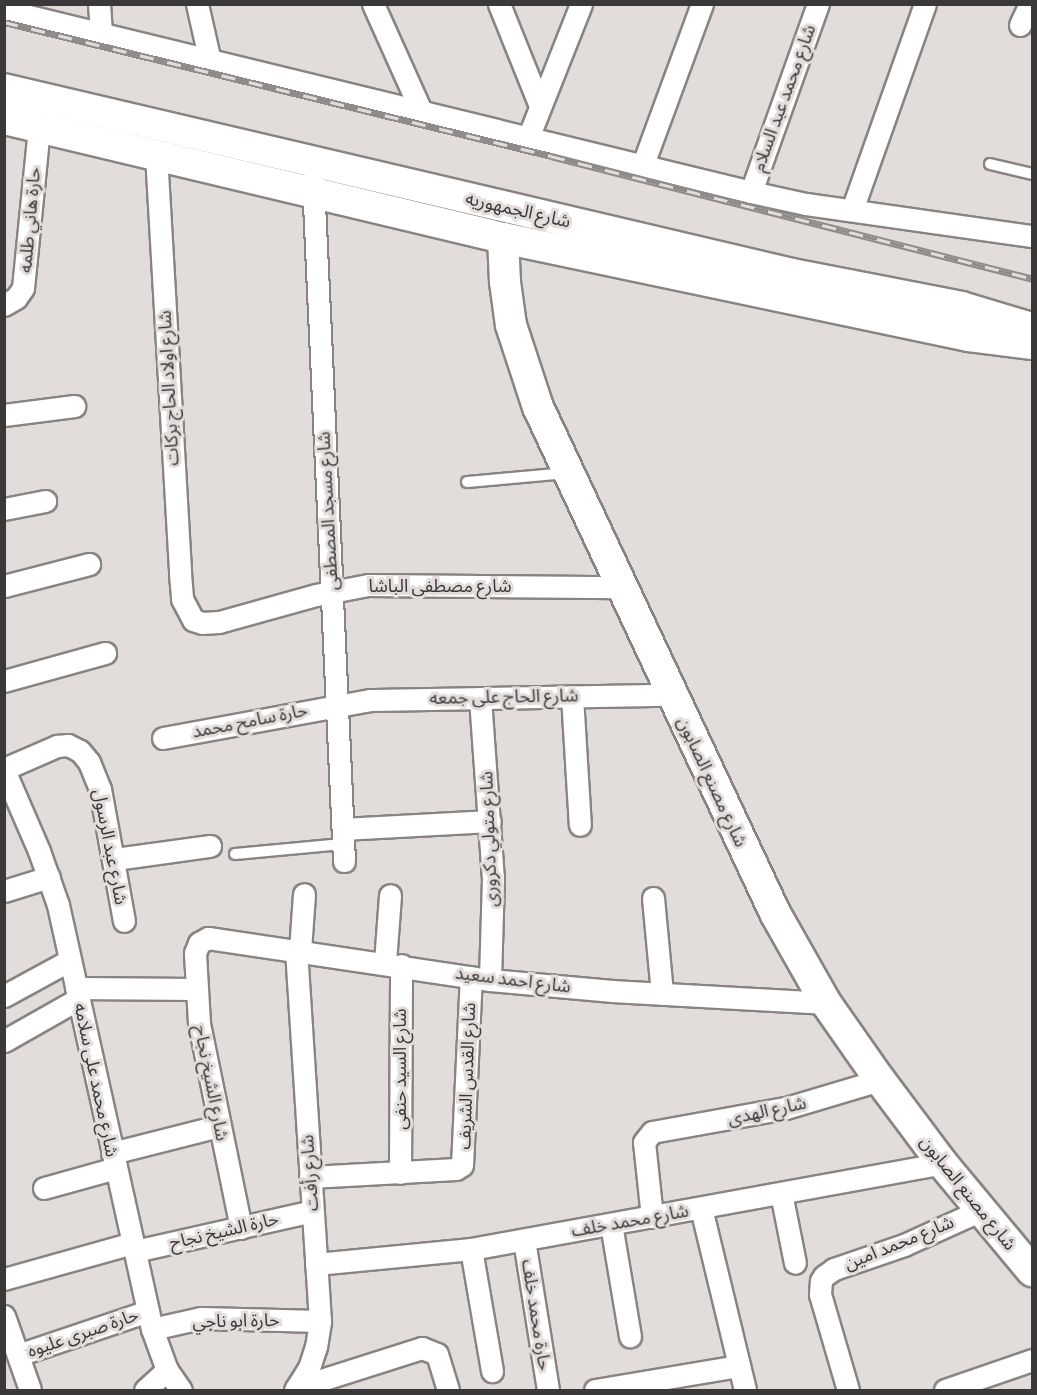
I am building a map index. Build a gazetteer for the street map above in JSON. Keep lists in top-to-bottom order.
{
  "streets": {
    "main road": ["شارع الجمهوريه", "شارع مصنع الصابون"],
    "street": [
      "شارع محمد عبد السلام",
      "حارة هاني طلمه",
      "شارع اولاد الحاج بركات",
      "شارع مسجد المصطفى",
      "شارع مصطفى الباشا",
      "شارع الحاج على جمعه",
      "حارة سامح محمد",
      "شارع متولي دكرورى",
      "شارع عبد الرسول",
      "شارع احمد سعيد",
      "شارع السيد حنفى",
      "شارع القدس الشريف",
      "شارع محمد على سلامه",
      "شارع الشيخ نجاح",
      "شارع الهدى",
      "شارع رأفت",
      "شارع محمد خلف",
      "حارة الشيخ نجاح",
      "شارع محمد امين",
      "حارة محمد خلف",
      "حارة ابو ناجي",
      "حارة صبرى عليوه"
    ]
  },
  "crossings": [
    ["شارع الجمهوريه", "حارة هاني طلمه"],
    ["شارع الجمهوريه", "شارع اولاد الحاج بركات"],
    ["شارع الجمهوريه", "شارع مسجد المصطفى"],
    ["شارع الجمهوريه", "شارع مصنع الصابون"],
    ["شارع اولاد الحاج بركات", "شارع مصطفى الباشا"],
    ["شارع مسجد المصطفى", "شارع مصطفى الباشا"],
    ["شارع مسجد المصطفى", "شارع الحاج على جمعه"],
    ["شارع مسجد المصطفى", "حارة سامح محمد"],
    ["شارع مصطفى الباشا", "شارع مصنع الصابون"],
    ["شارع الحاج على جمعه", "حارة سامح محمد"],
    ["شارع الحاج على جمعه", "شارع مصنع الصابون"],
    ["شارع الحاج على جمعه", "شارع متولي دكرورى"],
    ["شارع مصنع الصابون", "شارع احمد سعيد"],
    ["شارع مصنع الصابون", "شارع الهدى"],
    ["شارع مصنع الصابون", "شارع محمد خلف"],
    ["شارع مصنع الصابون", "شارع محمد امين"],
    ["شارع متولي دكرورى", "شارع احمد سعيد"],
    ["شارع متولي دكرورى", "شارع القدس الشريف"],
    ["شارع عبد الرسول", "شارع محمد على سلامه"],
    ["شارع احمد سعيد", "شارع السيد حنفى"],
    ["شارع احمد سعيد", "شارع القدس الشريف"],
    ["شارع احمد سعيد", "شارع الشيخ نجاح"],
    ["شارع احمد سعيد", "شارع رأفت"],
    ["شارع السيد حنفى", "شارع القدس الشريف"],
    ["شارع القدس الشريف", "شارع رأفت"],
    ["شارع محمد على سلامه", "حارة الشيخ نجاح"],
    ["شارع محمد على سلامه", "حارة ابو ناجي"],
    ["شارع محمد على سلامه", "حارة صبرى عليوه"],
    ["شارع الشيخ نجاح", "حارة الشيخ نجاح"],
    ["شارع الهدى", "شارع محمد خلف"],
    ["شارع رأفت", "شارع محمد خلف"],
    ["شارع رأفت", "حارة الشيخ نجاح"],
    ["شارع رأفت", "حارة ابو ناجي"],
    ["شارع محمد خلف", "حارة محمد خلف"],
    ["حارة ابو ناجي", "حارة صبرى عليوه"]
  ]
}
